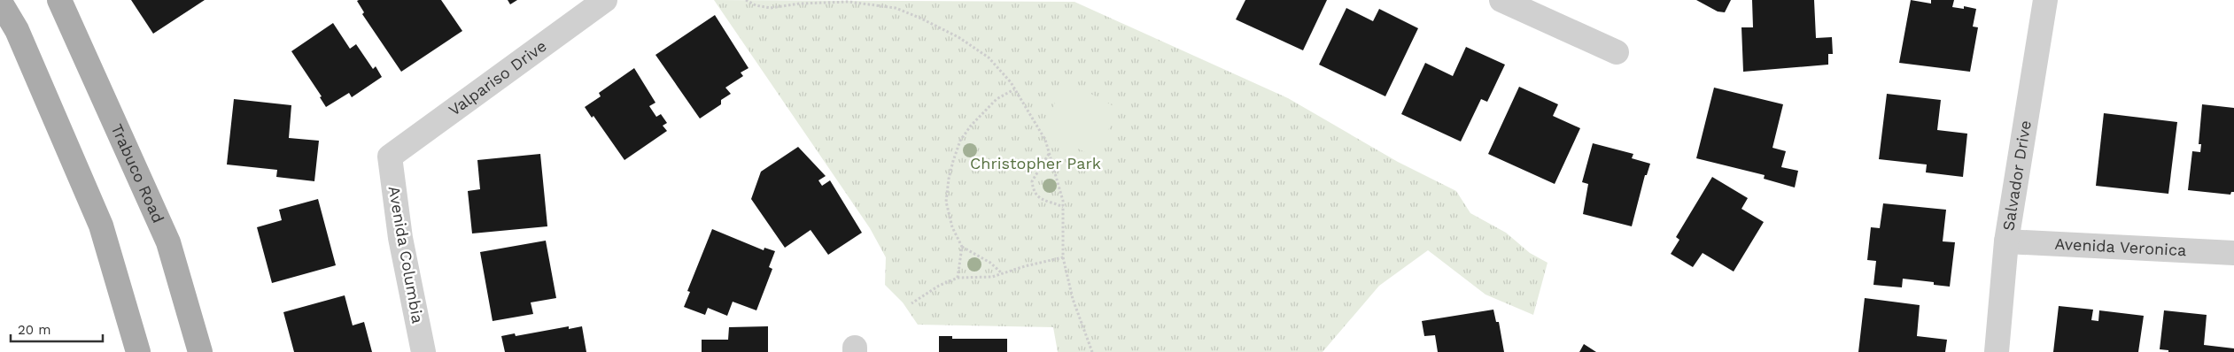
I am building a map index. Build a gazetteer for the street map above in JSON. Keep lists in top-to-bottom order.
{
  "streets": {
    "main road": ["Trabuco Road"],
    "street": [
      "Valpariso Drive",
      "Salvador Drive",
      "Avenida Veronica",
      "Avenida Columbia"
    ]
  },
  "crossings": [
    ["Valpariso Drive", "Avenida Columbia"],
    ["Salvador Drive", "Avenida Veronica"]
  ],
  "parks": ["Christopher Park"],
  "scale_bar": "20 m"
}
